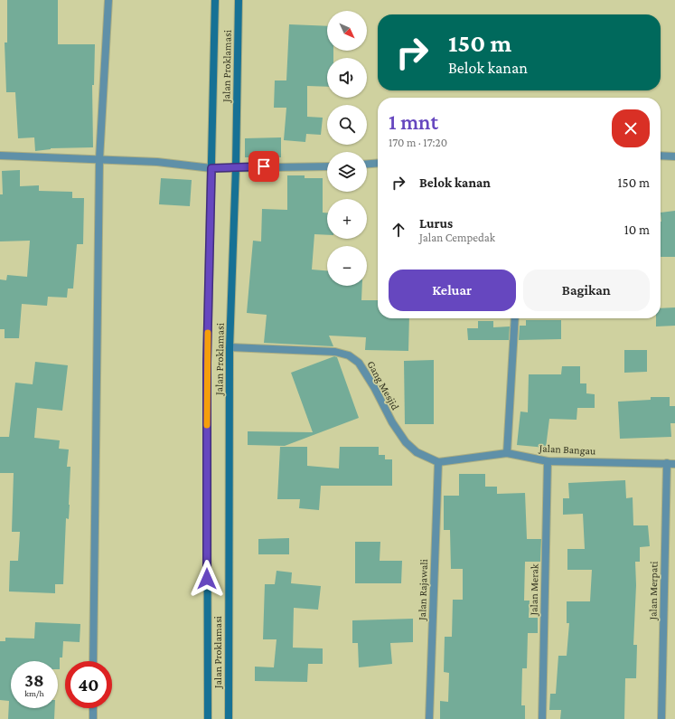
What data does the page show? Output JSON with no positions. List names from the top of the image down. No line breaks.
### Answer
{"streets":{"street":["Jalan Proklamasi","Gang Mesjid","Jalan Bangau","Jalan Rajawali","Jalan Merak","Jalan Merpati"]},"crossings":[["Jalan Proklamasi","Gang Mesjid"],["Gang Mesjid","Jalan Bangau"],["Gang Mesjid","Jalan Rajawali"],["Jalan Bangau","Jalan Rajawali"],["Jalan Bangau","Jalan Merak"],["Jalan Bangau","Jalan Merpati"]],"north":"bottom right","page":{"map_buttons":["+","−"],"turn":["150 m","Belok kanan"],"heading":["1 mnt","170 m · 17:20"],"list":[{"name":"Belok kanan","value":"150 m"},{"name":"Lurus","note":"Jalan Cempedak","value":"10 m"}],"buttons":["Keluar","Bagikan"],"speed":"38 km/h","limit":"40"}}
